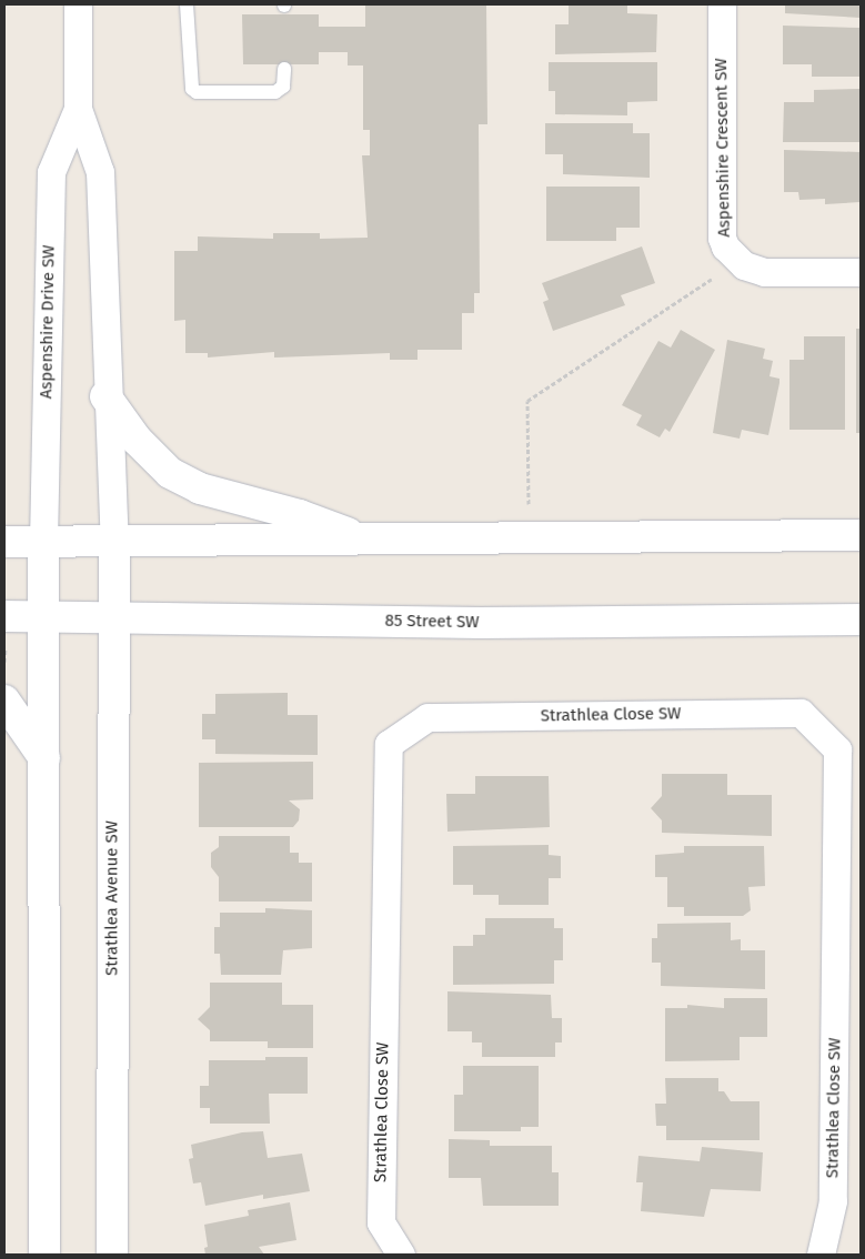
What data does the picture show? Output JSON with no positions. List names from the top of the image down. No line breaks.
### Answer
{"streets":{"main road":["85 Street SW","Strathlea Avenue SW"],"street":["Aspenshire Crescent SW","Aspenshire Drive SW","Strathlea Close SW"]},"crossings":[["Aspenshire Drive SW","Strathlea Avenue SW"],["85 Street SW","Strathlea Avenue SW"]]}
